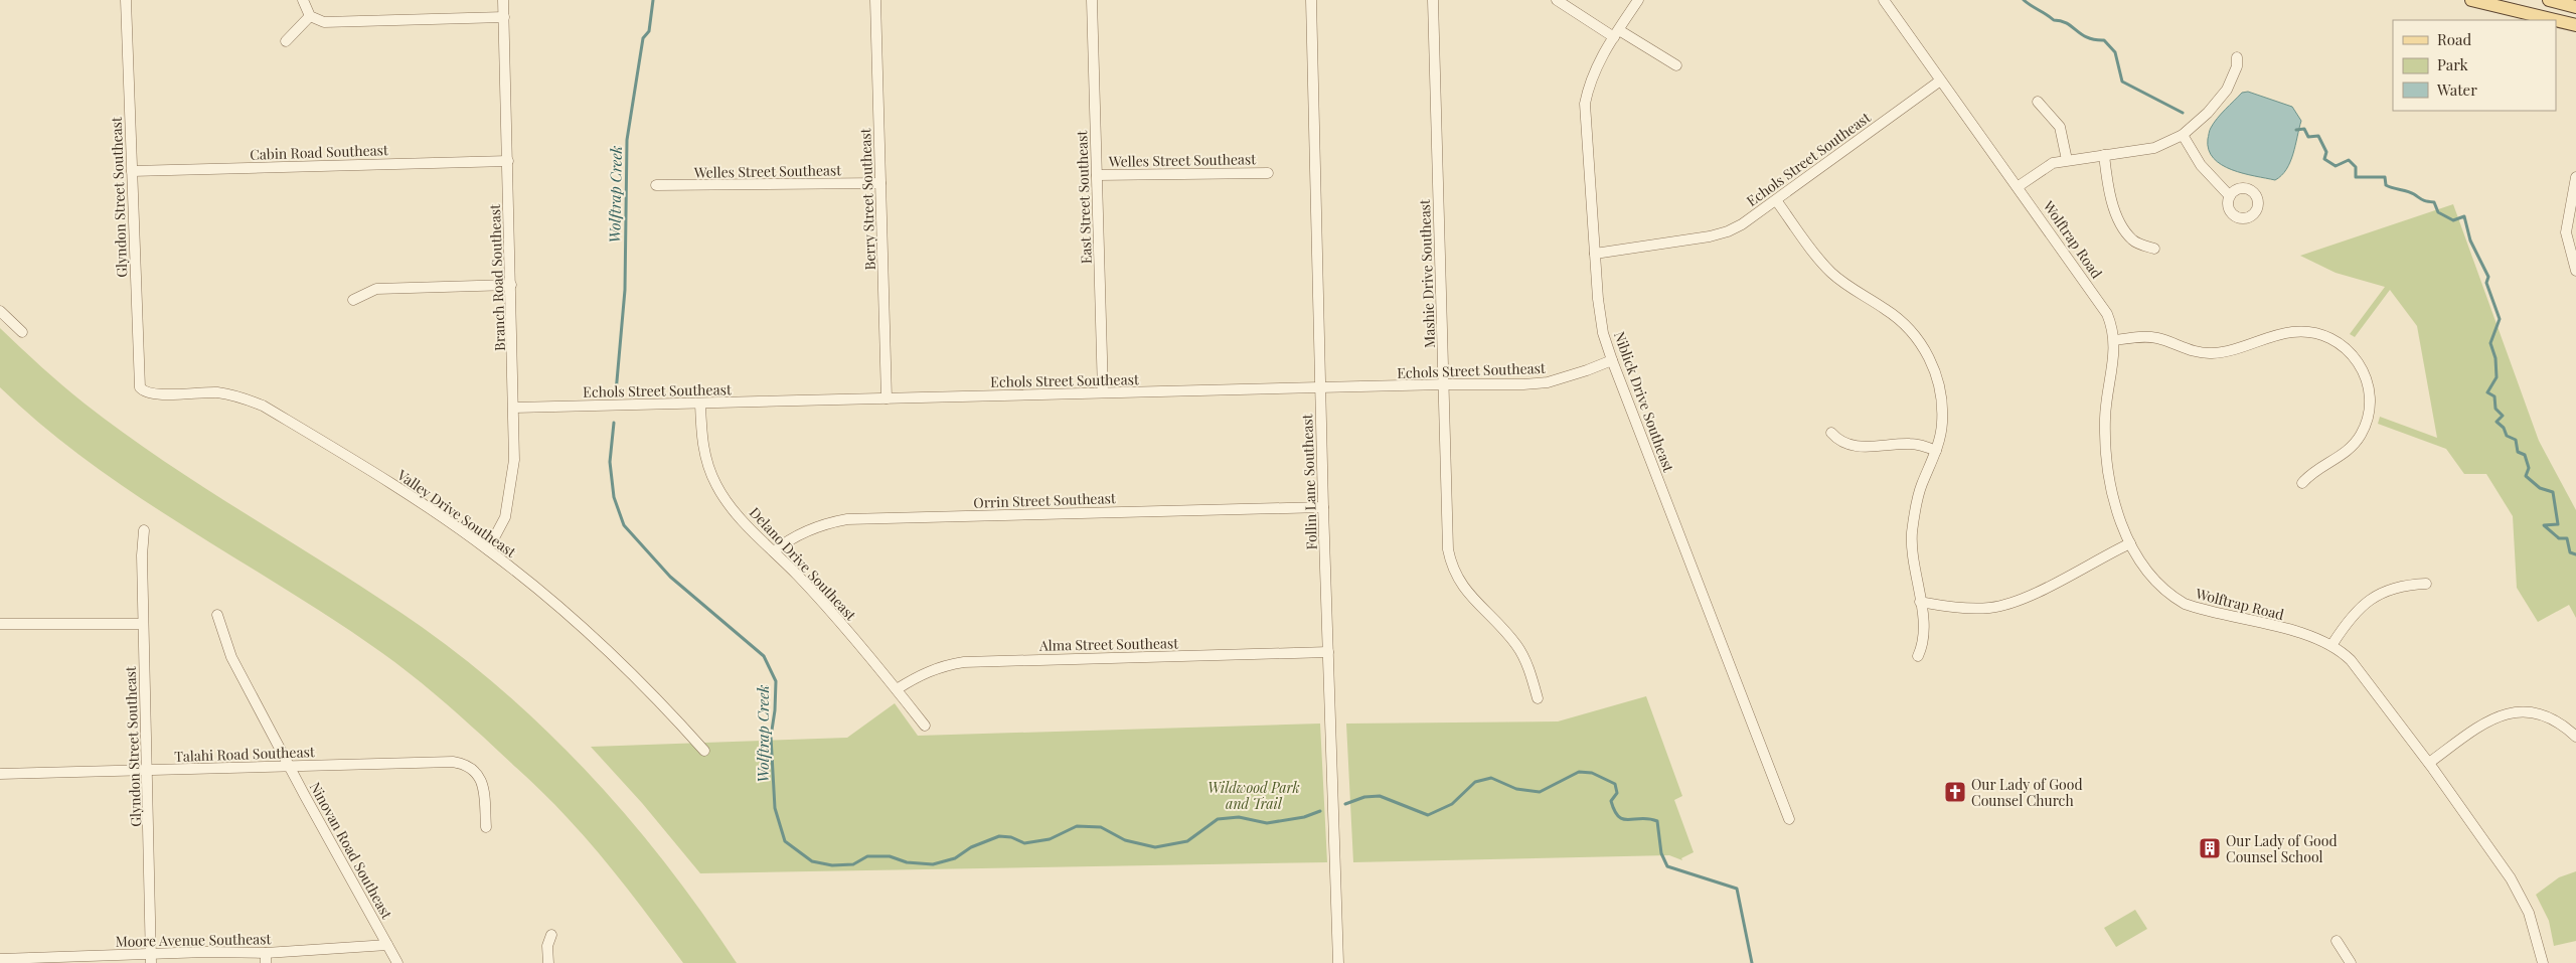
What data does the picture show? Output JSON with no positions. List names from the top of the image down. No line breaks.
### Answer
{"streets":{"street":["Cabin Road Southeast","Echols Street Southeast","Welles Street Southeast","Glyndon Street Southeast","East Street Southeast","Berry Street Southeast","Wolftrap Road","Mashie Drive Southeast","Branch Road Southeast","Niblick Drive Southeast","Follin Lane Southeast","Orrin Street Southeast","Valley Drive Southeast","Delano Drive Southeast","Alma Street Southeast","Talahi Road Southeast","Ninovan Road Southeast","Moore Avenue Southeast"]},"crossings":[["Cabin Road Southeast","Glyndon Street Southeast"],["Cabin Road Southeast","Branch Road Southeast"],["Echols Street Southeast","East Street Southeast"],["Echols Street Southeast","Berry Street Southeast"],["Echols Street Southeast","Wolftrap Road"],["Echols Street Southeast","Mashie Drive Southeast"],["Echols Street Southeast","Branch Road Southeast"],["Echols Street Southeast","Niblick Drive Southeast"],["Echols Street Southeast","Follin Lane Southeast"],["Echols Street Southeast","Delano Drive Southeast"],["Welles Street Southeast","East Street Southeast"],["Welles Street Southeast","Berry Street Southeast"],["Glyndon Street Southeast","Valley Drive Southeast"],["Glyndon Street Southeast","Talahi Road Southeast"],["Glyndon Street Southeast","Moore Avenue Southeast"],["Branch Road Southeast","Valley Drive Southeast"],["Follin Lane Southeast","Orrin Street Southeast"],["Follin Lane Southeast","Alma Street Southeast"],["Orrin Street Southeast","Delano Drive Southeast"],["Delano Drive Southeast","Alma Street Southeast"],["Talahi Road Southeast","Ninovan Road Southeast"],["Ninovan Road Southeast","Moore Avenue Southeast"]],"water":["Wolftrap Creek"],"parks":["Wildwood Park and Trail"],"places":{"church":["Our Lady of Good Counsel Church"],"building":["Our Lady of Good Counsel School"]},"legend":["Road","Park","Water"]}
